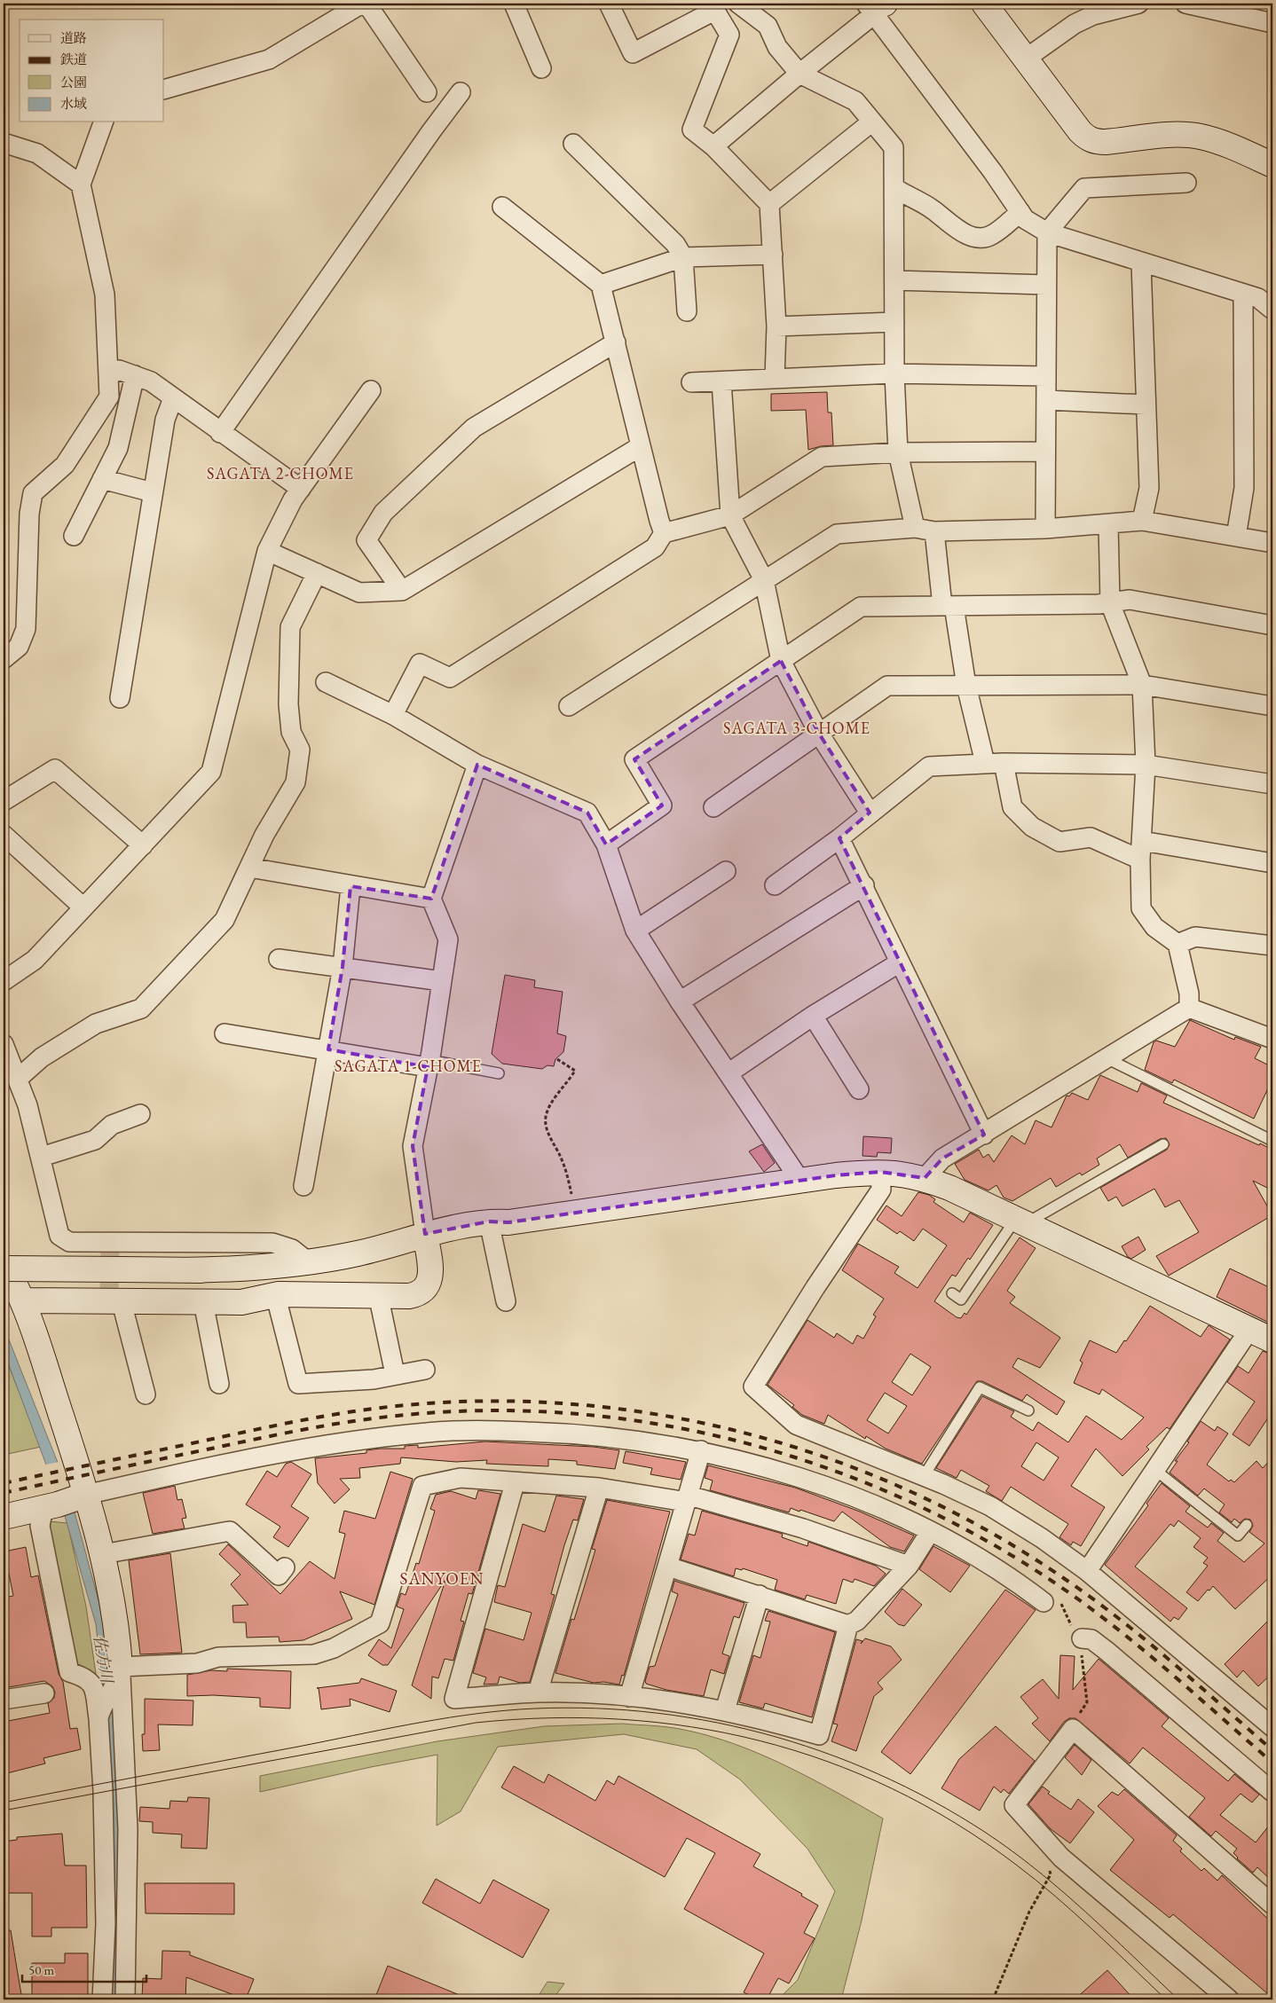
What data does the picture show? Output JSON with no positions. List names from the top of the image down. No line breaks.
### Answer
{"districts":["SAGATA 2-CHOME","SAGATA 3-CHOME","SAGATA 1-CHOME","SANYOEN"],"water":["佐方川"],"legend":["道路","鉄道","公園","水域"],"scale_bar":"50 m"}
